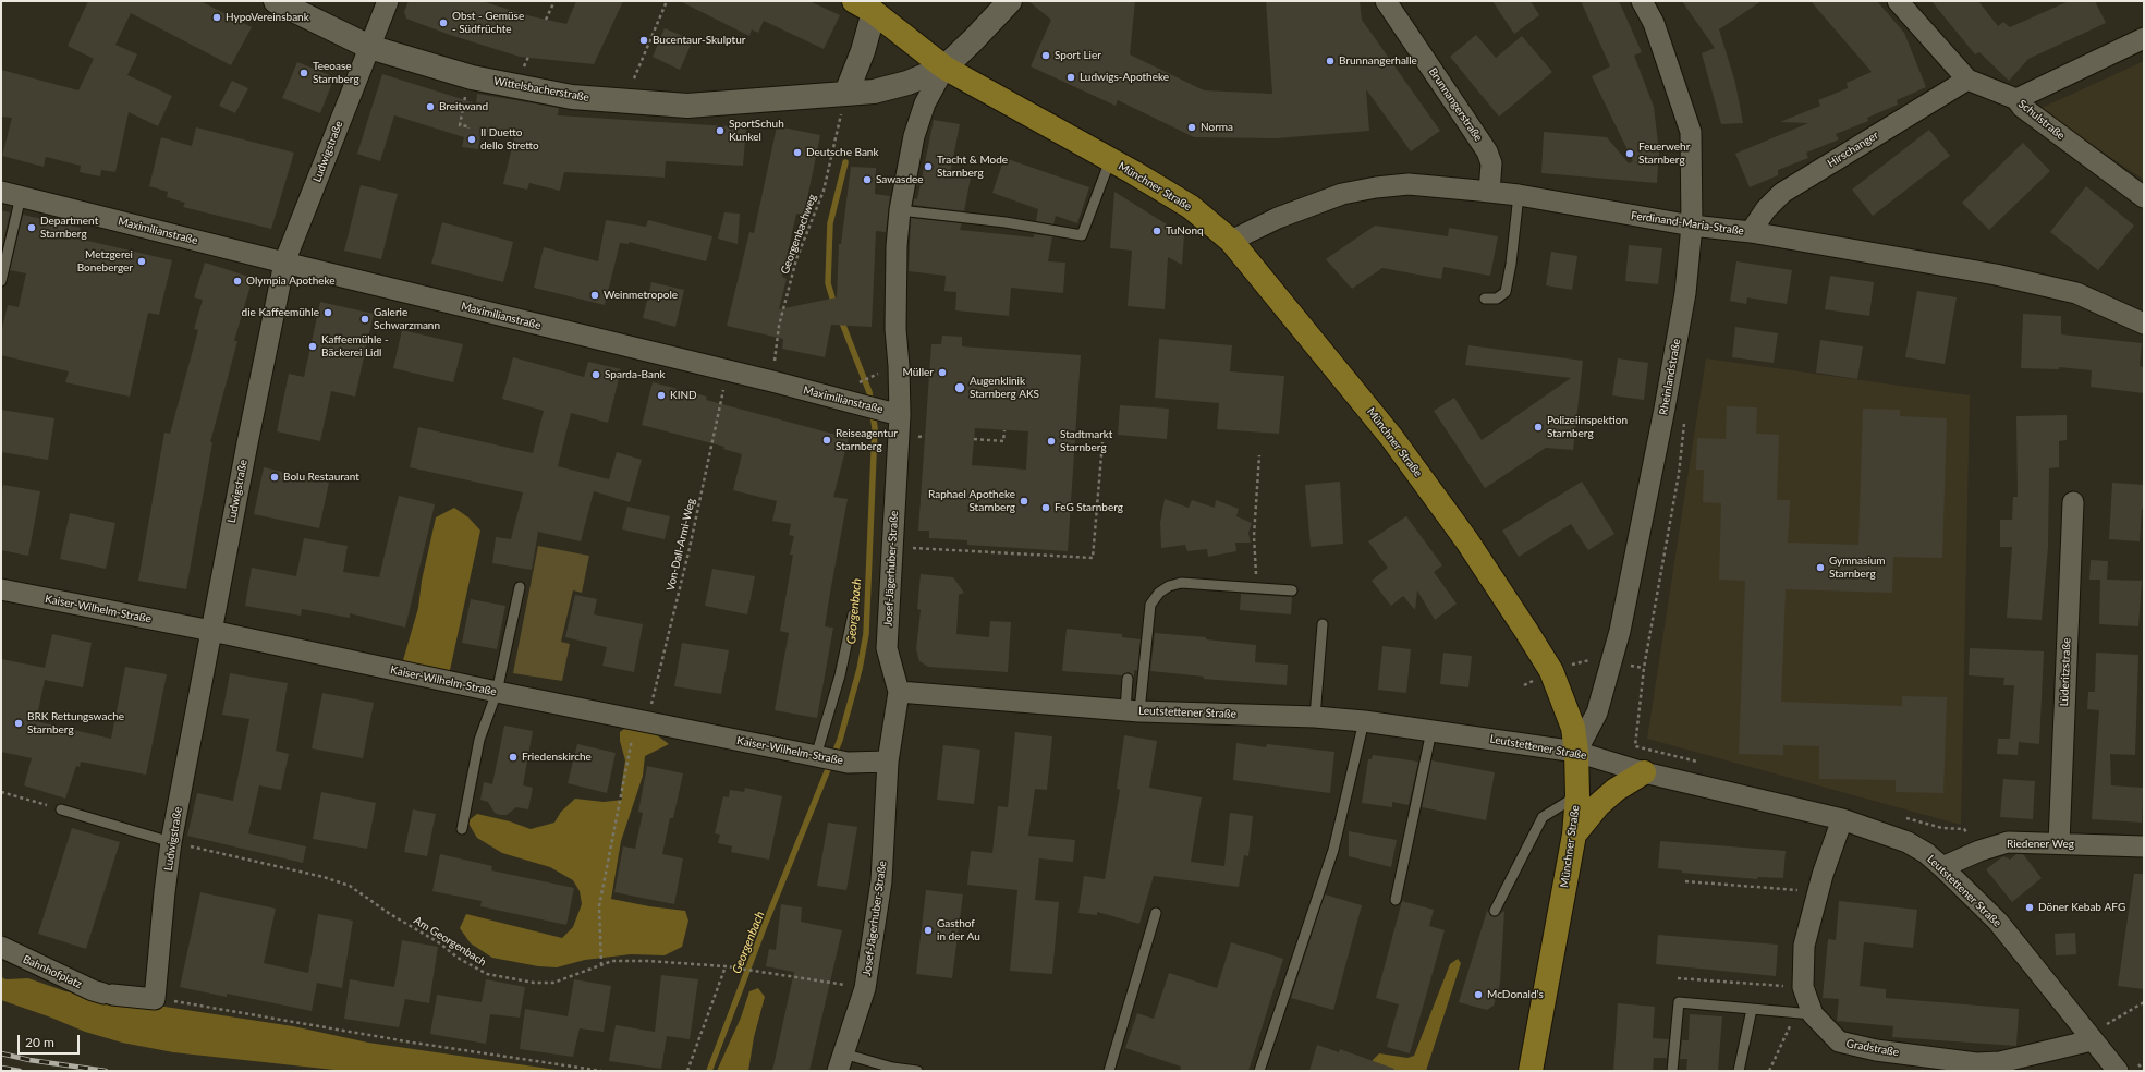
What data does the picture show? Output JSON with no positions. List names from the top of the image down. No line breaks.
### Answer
{"streets":{"main road":["Münchner Straße"],"street":["Wittelsbacherstraße","Brunnangerstraße","Schulstraße","Hirschanger","Ludwigstraße","Ferdinand-Maria-Straße","Maximilianstraße","Rheinlandstraße","Josef-Jägerhuber-Straße","Kaiser-Wilhelm-Straße","Lüderitzstraße","Leutstettener Straße","Riedener Weg","Bahnhofplatz","Gradstraße"],"path":["Georgenbachweg","Von-Dall-Armi-Weg","Am Georgenbach"]},"crossings":[["Wittelsbacherstraße","Ludwigstraße"],["Wittelsbacherstraße","Münchner Straße"],["Wittelsbacherstraße","Georgenbachweg"],["Wittelsbacherstraße","Josef-Jägerhuber-Straße"],["Brunnangerstraße","Ferdinand-Maria-Straße"],["Schulstraße","Hirschanger"],["Hirschanger","Ferdinand-Maria-Straße"],["Ludwigstraße","Maximilianstraße"],["Ludwigstraße","Kaiser-Wilhelm-Straße"],["Ludwigstraße","Am Georgenbach"],["Ludwigstraße","Bahnhofplatz"],["Münchner Straße","Ferdinand-Maria-Straße"],["Münchner Straße","Rheinlandstraße"],["Münchner Straße","Josef-Jägerhuber-Straße"],["Münchner Straße","Leutstettener Straße"],["Ferdinand-Maria-Straße","Rheinlandstraße"],["Maximilianstraße","Georgenbachweg"],["Maximilianstraße","Von-Dall-Armi-Weg"],["Maximilianstraße","Josef-Jägerhuber-Straße"],["Rheinlandstraße","Leutstettener Straße"],["Von-Dall-Armi-Weg","Kaiser-Wilhelm-Straße"],["Von-Dall-Armi-Weg","Am Georgenbach"],["Josef-Jägerhuber-Straße","Kaiser-Wilhelm-Straße"],["Josef-Jägerhuber-Straße","Leutstettener Straße"],["Josef-Jägerhuber-Straße","Am Georgenbach"],["Lüderitzstraße","Riedener Weg"],["Leutstettener Straße","Riedener Weg"],["Leutstettener Straße","Gradstraße"]],"water":["Georgenbach"],"places":["HypoVereinsbank","Obst - Gemüse - Südfrüchte","Bucentaur-Skulptur","Sport Lier","Brunnangerhalle","Teeoase Starnberg","Ludwigs-Apotheke","Breitwand","Norma","SportSchuh Kunkel","Il Duetto dello Stretto","Deutsche Bank","Feuerwehr Starnberg","Tracht & Mode Starnberg","Sawasdee","Department Starnberg","TuNonq","Metzgerei Boneberger","Olympia Apotheke","Weinmetropole","die Kaffeemühle","Galerie Schwarzmann","Kaffeemühle - Bäckerei Lidl","Müller","Sparda-Bank","Augenklinik Starnberg AKS","KIND","Polizeiinspektion Starnberg","Reiseagentur Starnberg","Stadtmarkt Starnberg","Bolu Restaurant","Raphael Apotheke Starnberg","FeG Starnberg","Gymnasium Starnberg","BRK Rettungswache Starnberg","Friedenskirche","Döner Kebab AFG","Gasthof in der Au","McDonald's"],"scale_bar":"20 m"}
